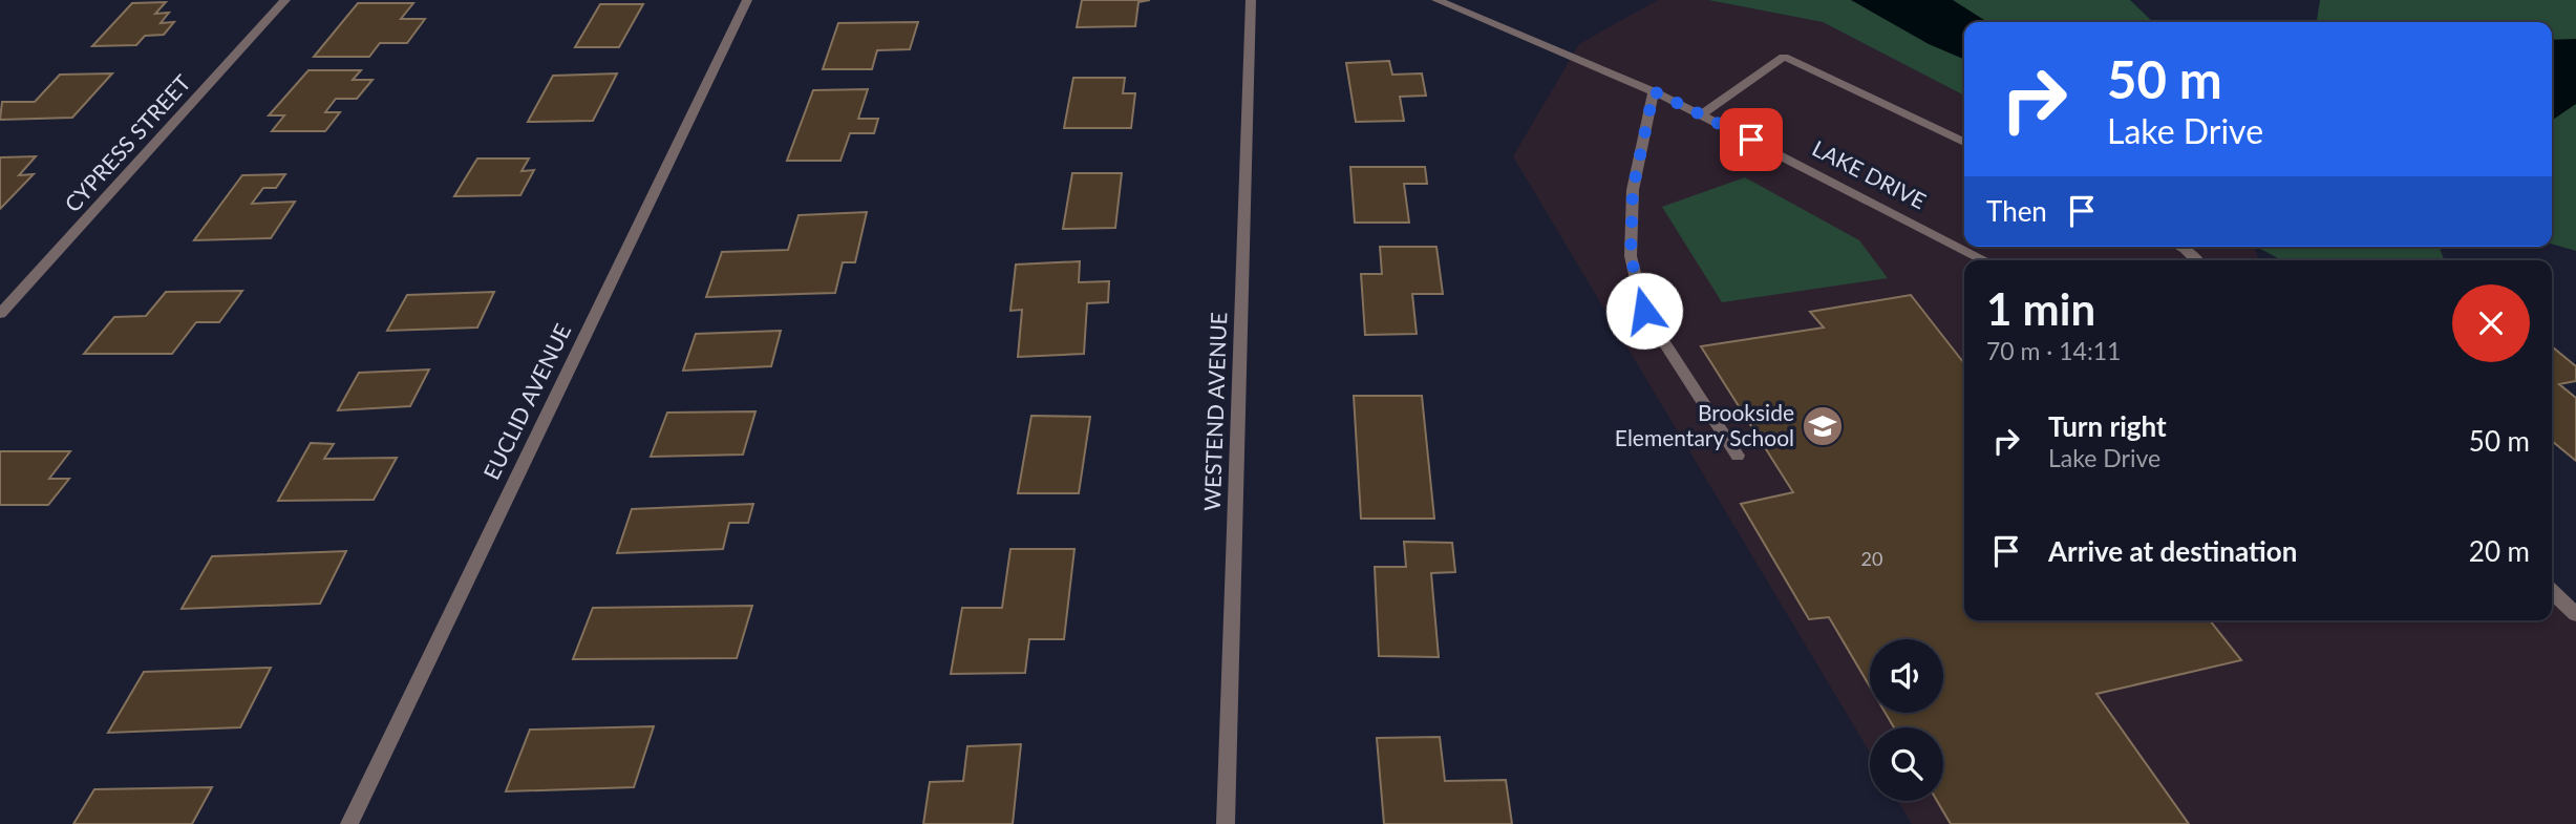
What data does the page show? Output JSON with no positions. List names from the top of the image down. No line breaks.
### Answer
{"streets":{"street":["CYPRESS STREET","LAKE DRIVE","EUCLID AVENUE","WESTEND AVENUE"]},"places":{"school or university":["Brookside Elementary School"]},"house_numbers":["20"],"page":{"turn":["50 m","Lake Drive"],"then":"Then","heading":["1 min","70 m · 14:11"],"list":[{"name":"Turn right","note":"Lake Drive","value":"50 m"},{"name":"Arrive at destination","value":"20 m"}]}}
